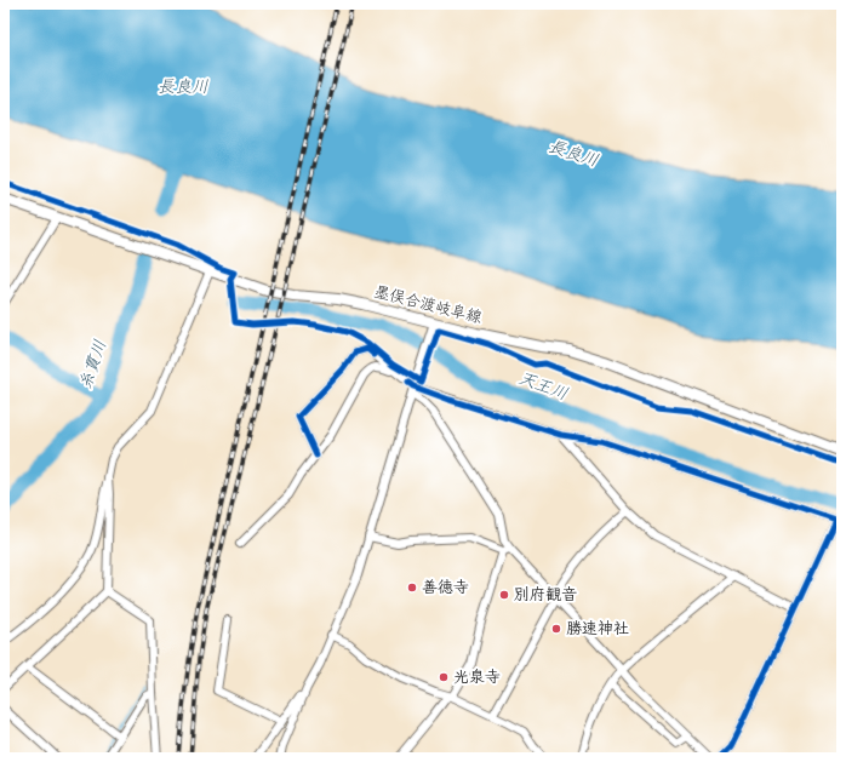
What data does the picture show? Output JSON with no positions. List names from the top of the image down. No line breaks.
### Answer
{"streets":{"main road":["墨俣合渡岐阜線"]},"water":["長良川","糸貫川","天王川"],"places":["善徳寺","別府観音","勝速神社","光泉寺"]}
